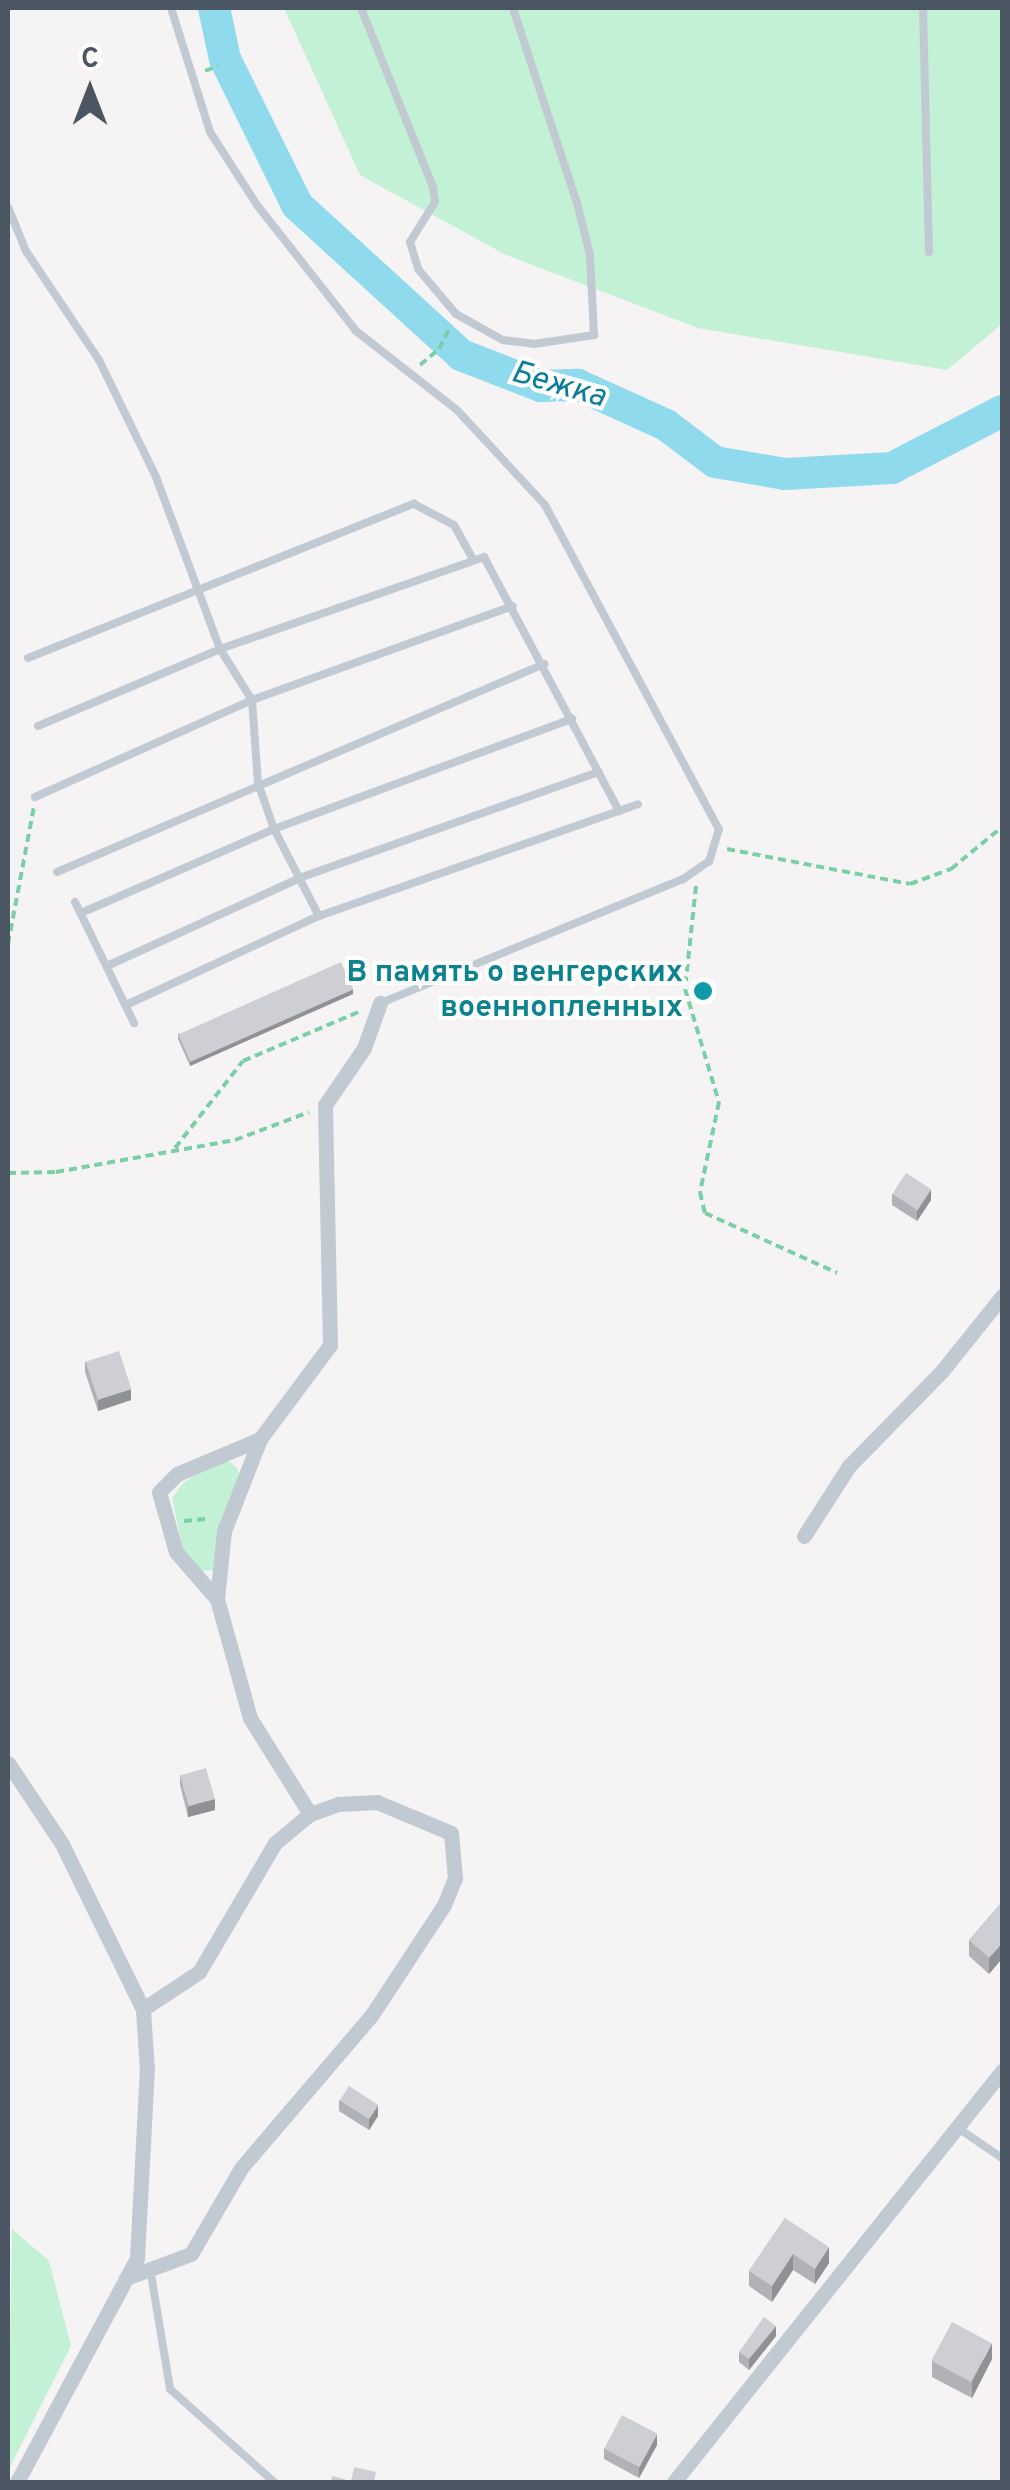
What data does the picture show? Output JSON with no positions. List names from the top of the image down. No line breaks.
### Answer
{"water":["Бежка"],"places":["В память о венгерских военнопленных"],"north":"top"}
